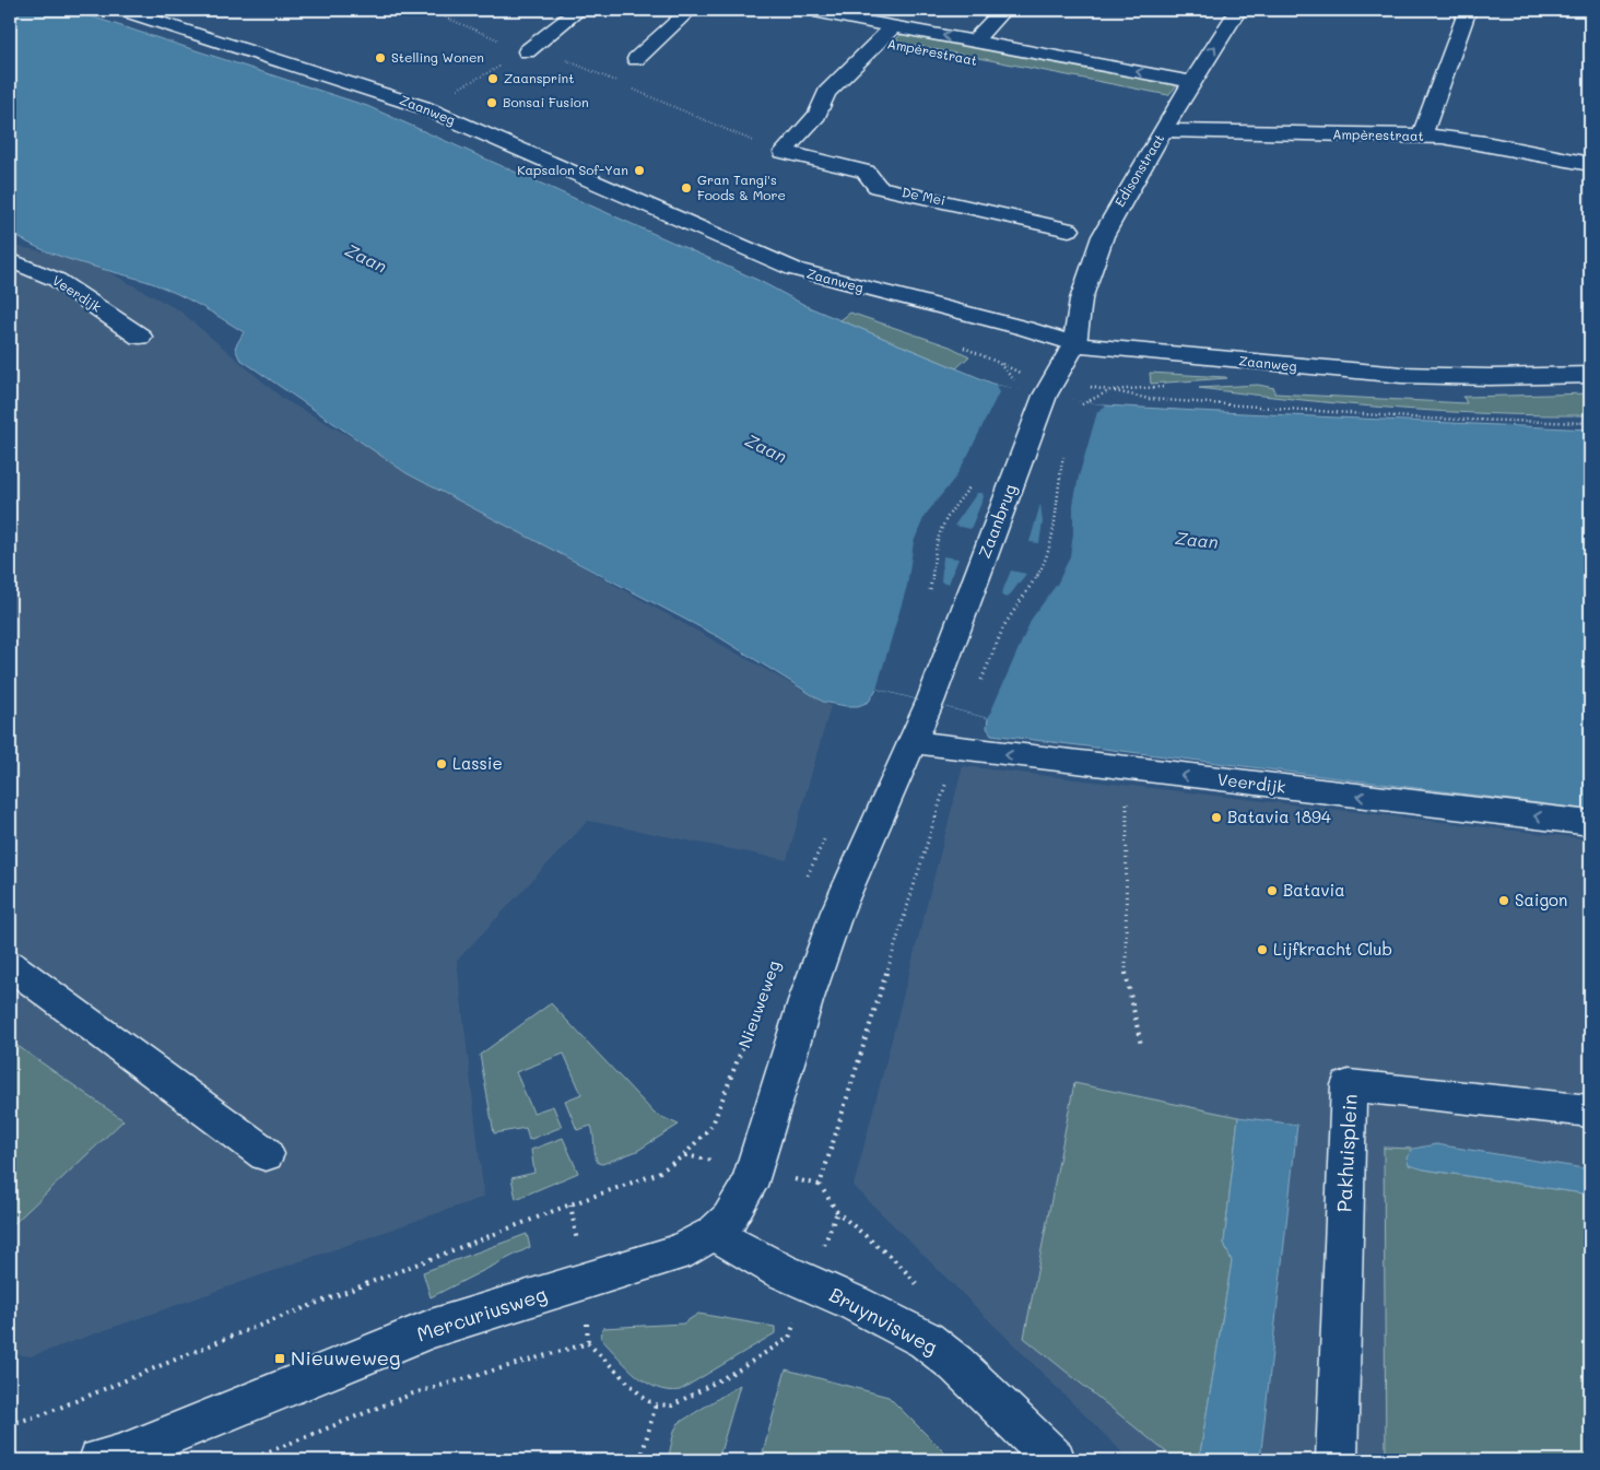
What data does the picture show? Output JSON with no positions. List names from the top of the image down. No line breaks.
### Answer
{"streets":{"street":["Ampèrestraat","Zaanweg","Edisonstraat","De Mei","Veerdijk","Zaanbrug","Pakhuisplein","Mercuriusweg","Bruynvisweg"],"path":["Nieuweweg"]},"crossings":[["Ampèrestraat","Edisonstraat"],["Zaanweg","Edisonstraat"],["Zaanweg","Zaanbrug"],["Edisonstraat","Zaanbrug"],["Veerdijk","Zaanbrug"],["Mercuriusweg","Bruynvisweg"]],"one_way":["Ampèrestraat","Veerdijk"],"water":["Zaan"],"places":{"other":["Stelling Wonen","Zaansprint","Bonsai Fusion","Kapsalon Sof-Yan","Gran Tangi's Foods & More","Lassie","Batavia 1894","Batavia","Saigon","Lijfkracht Club"],"transit":["Nieuweweg"]}}
